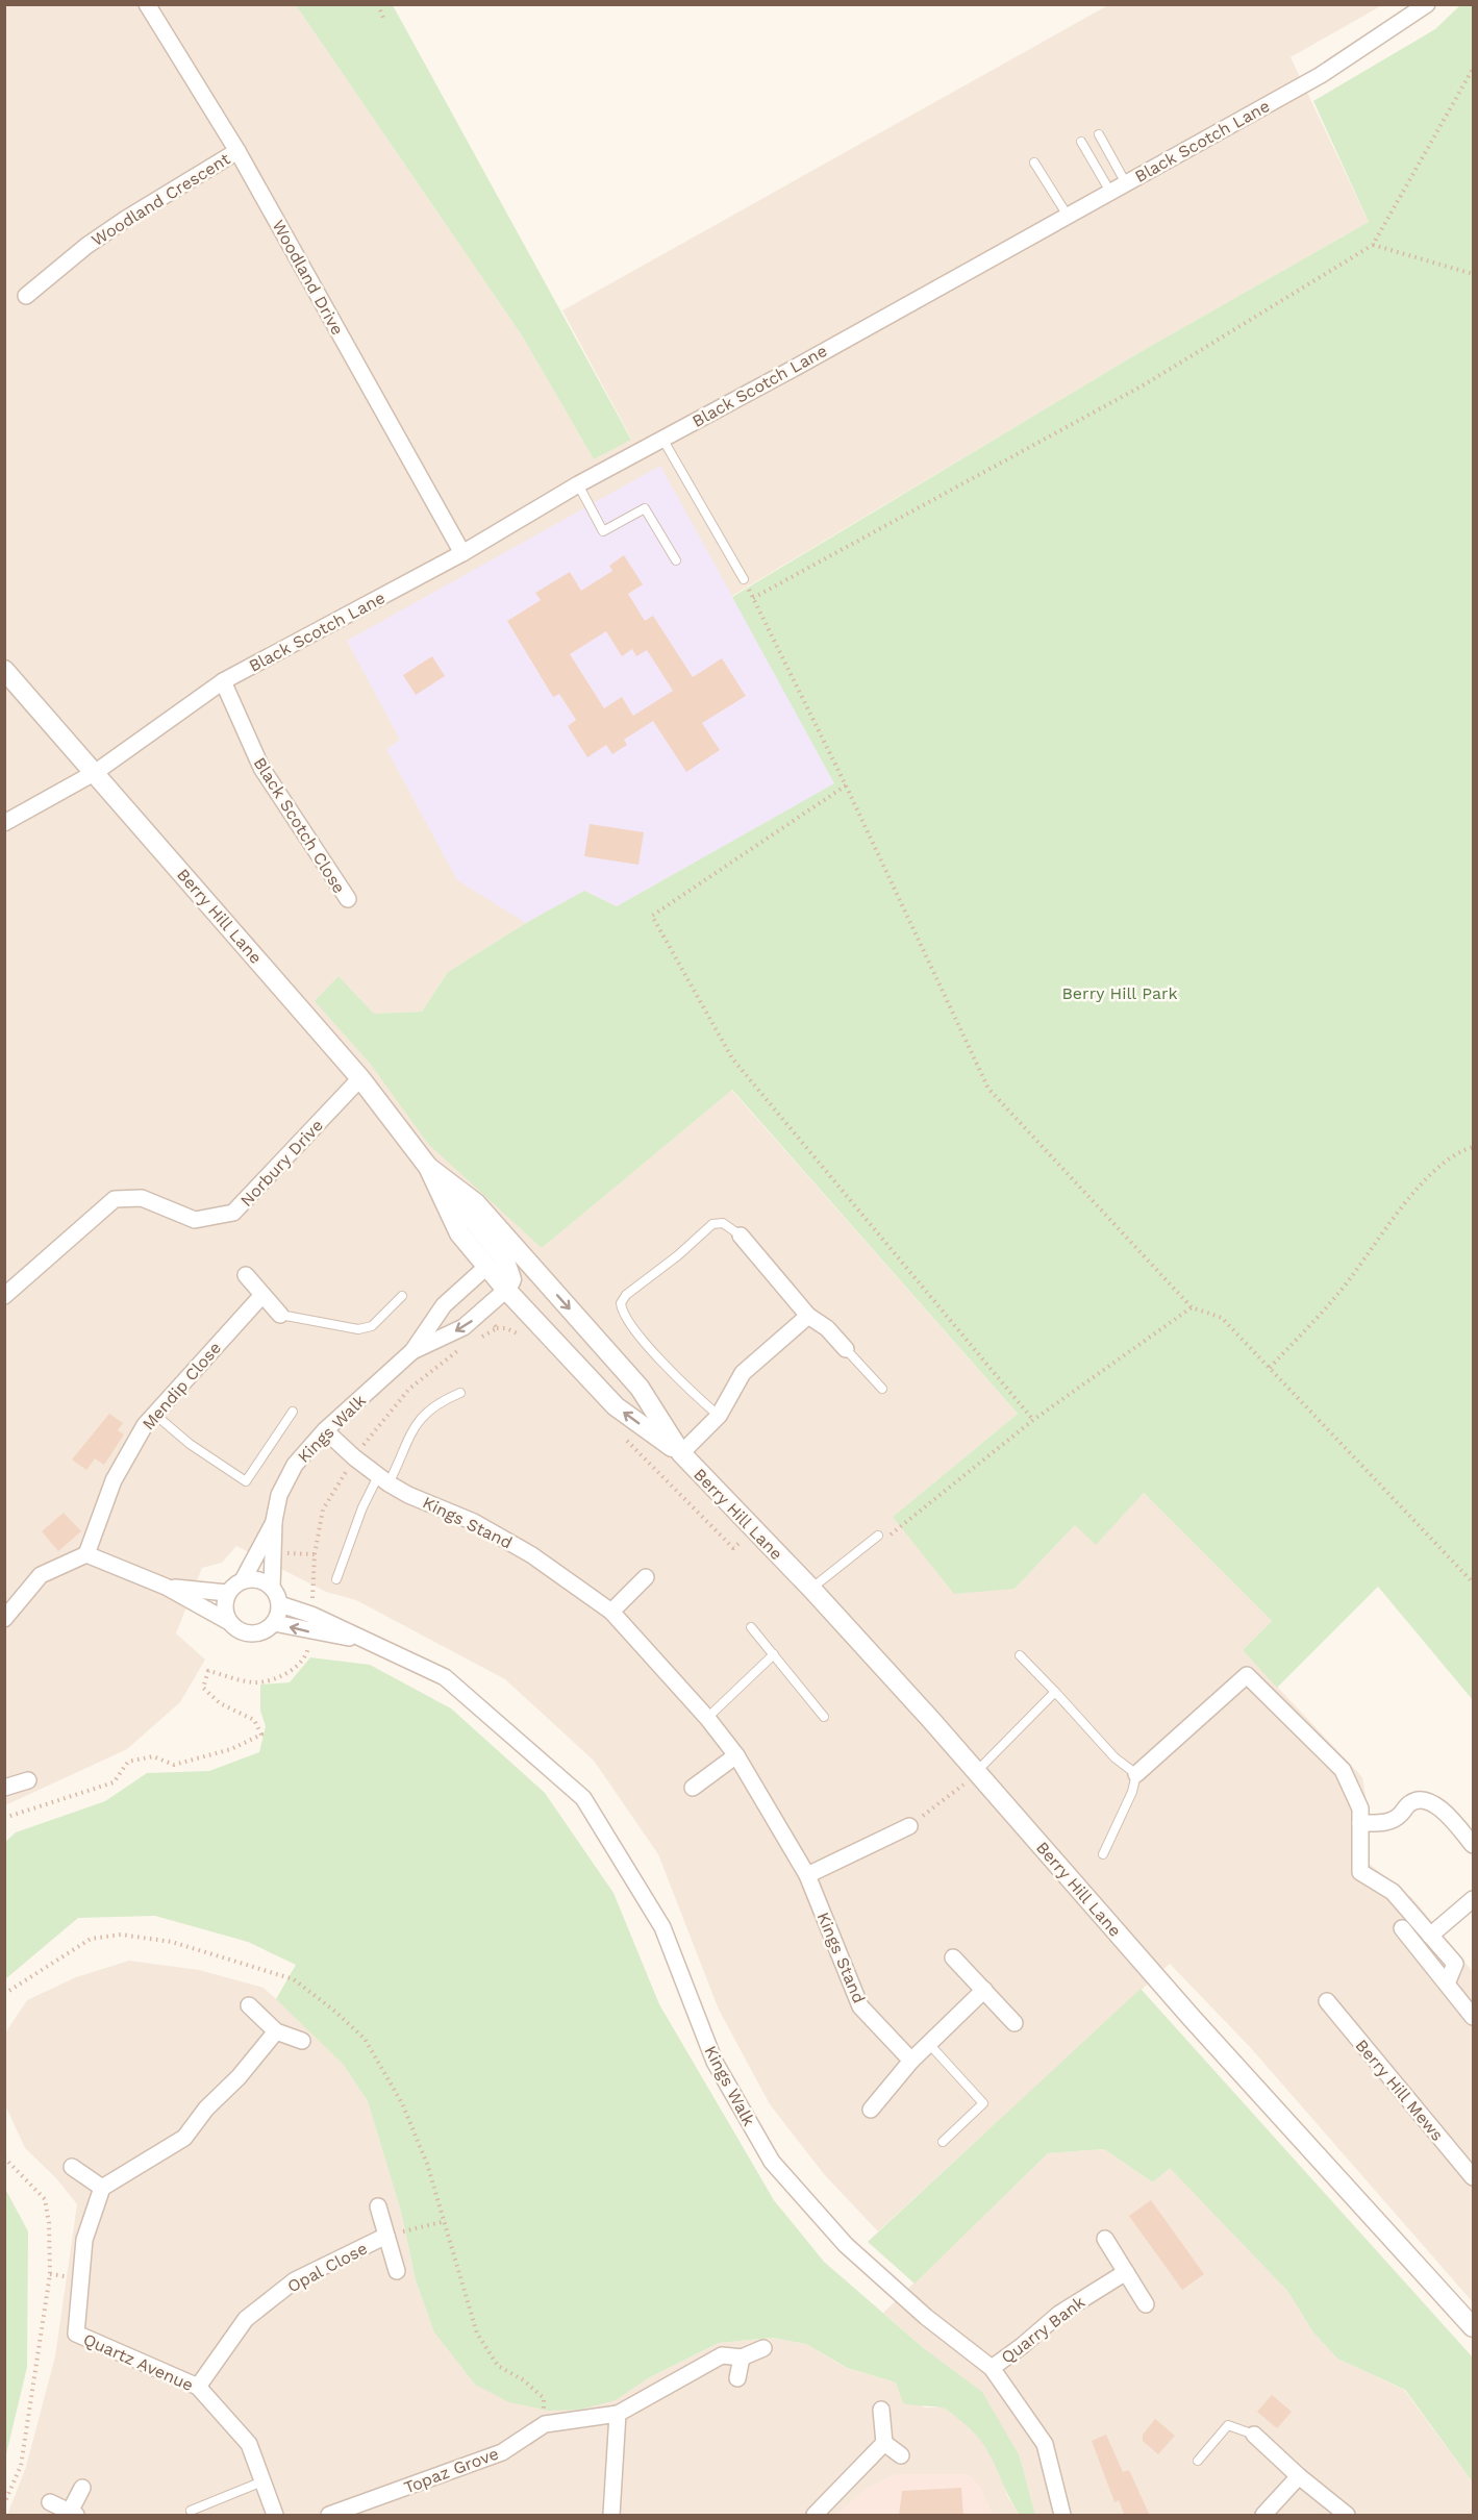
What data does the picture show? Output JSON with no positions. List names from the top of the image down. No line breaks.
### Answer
{"streets":{"street":["Black Scotch Lane","Woodland Crescent","Woodland Drive","Black Scotch Close","Berry Hill Lane","Norbury Drive","Mendip Close","Kings Walk","Kings Stand","Berry Hill Mews","Opal Close","Quarry Bank","Quartz Avenue","Topaz Grove"]},"crossings":[["Black Scotch Lane","Woodland Drive"],["Black Scotch Lane","Black Scotch Close"],["Black Scotch Lane","Berry Hill Lane"],["Woodland Crescent","Woodland Drive"],["Berry Hill Lane","Norbury Drive"],["Berry Hill Lane","Kings Walk"],["Kings Walk","Kings Stand"],["Kings Walk","Quarry Bank"],["Opal Close","Quartz Avenue"]],"parks":["Berry Hill Park"]}
